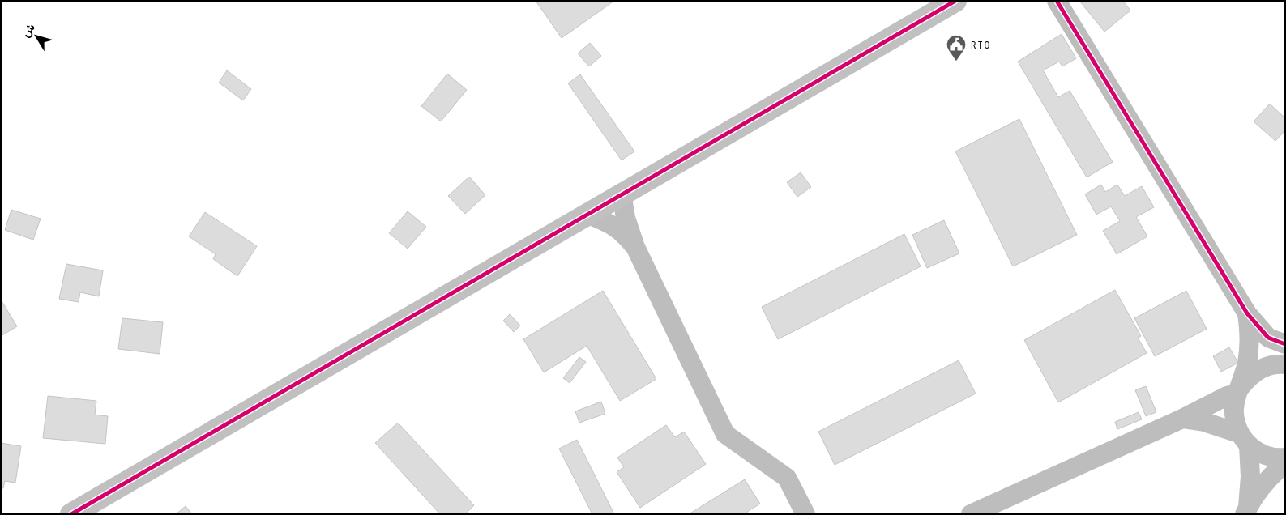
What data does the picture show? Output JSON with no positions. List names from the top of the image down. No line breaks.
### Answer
{"places":{"public building":["R T O"]},"north":"top left"}
